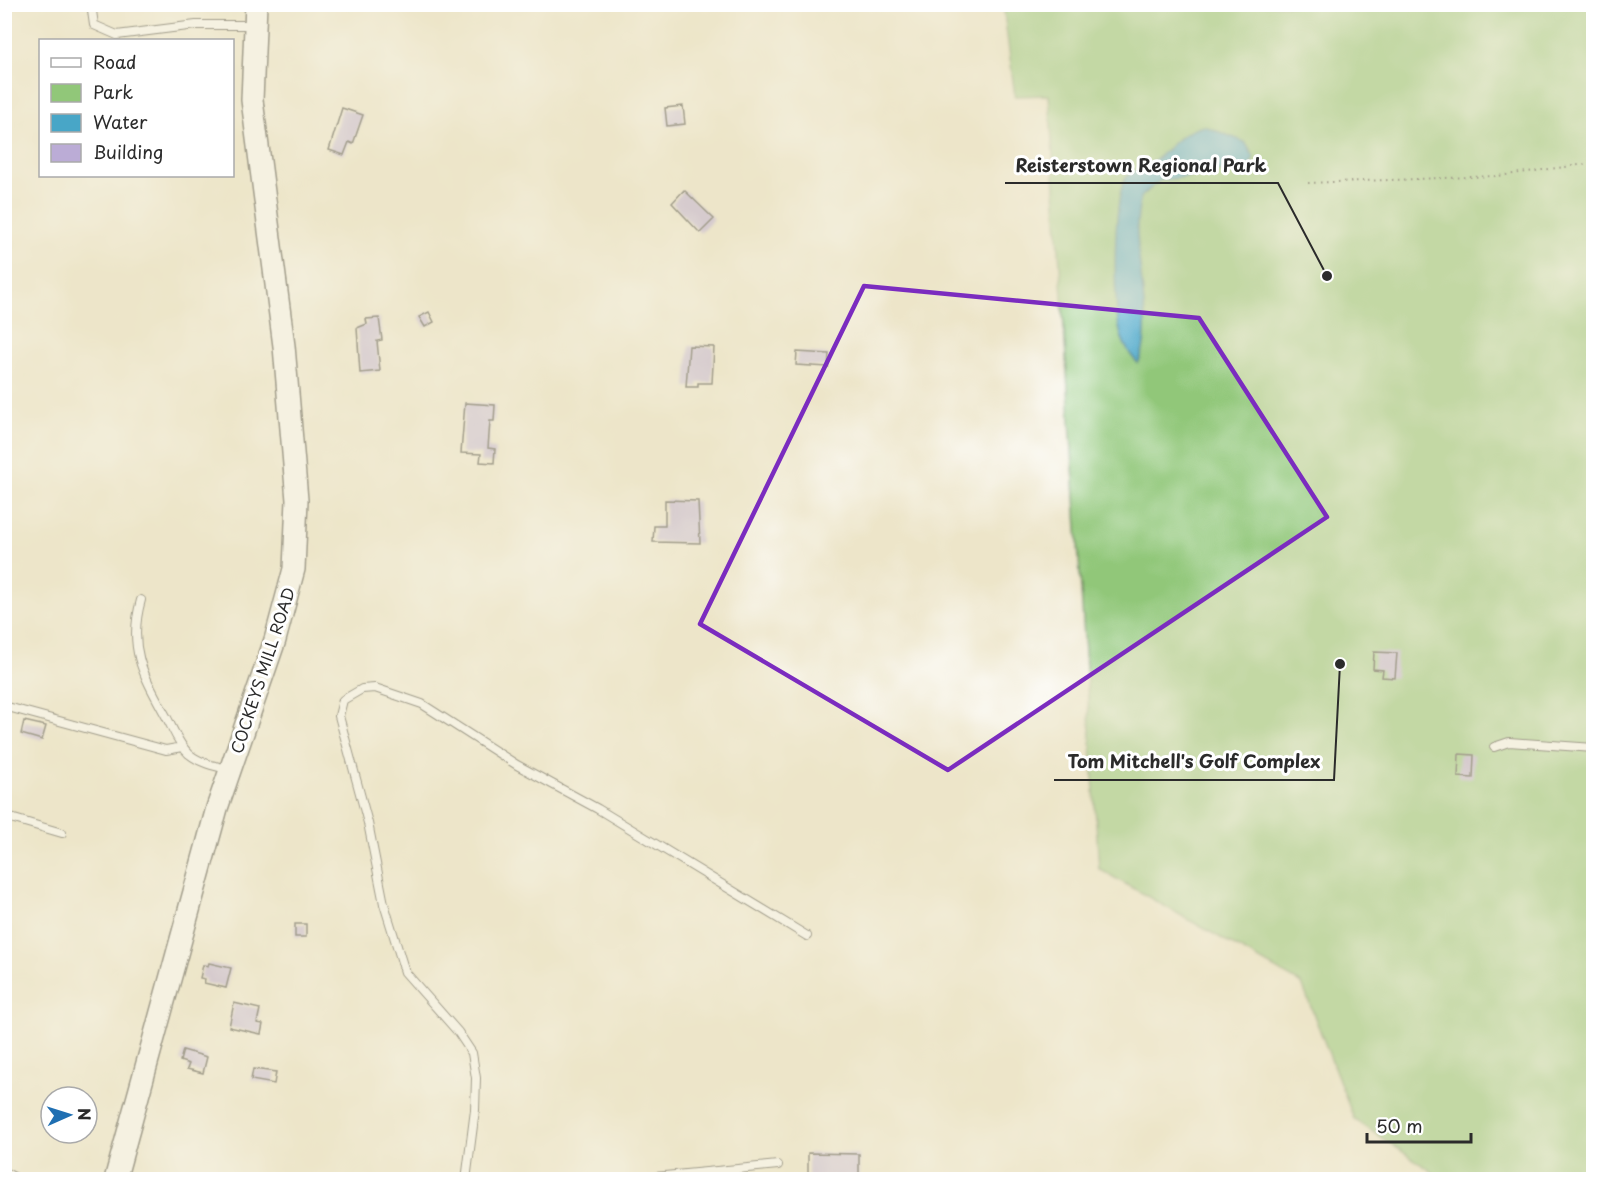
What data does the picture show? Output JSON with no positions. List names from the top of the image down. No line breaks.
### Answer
{"streets":{"street":["COCKEYS MILL ROAD"]},"places":["Reisterstown Regional Park","Tom Mitchell's Golf Complex"],"legend":["Road","Park","Water","Building"],"scale_bar":"50 m","north":"right"}
